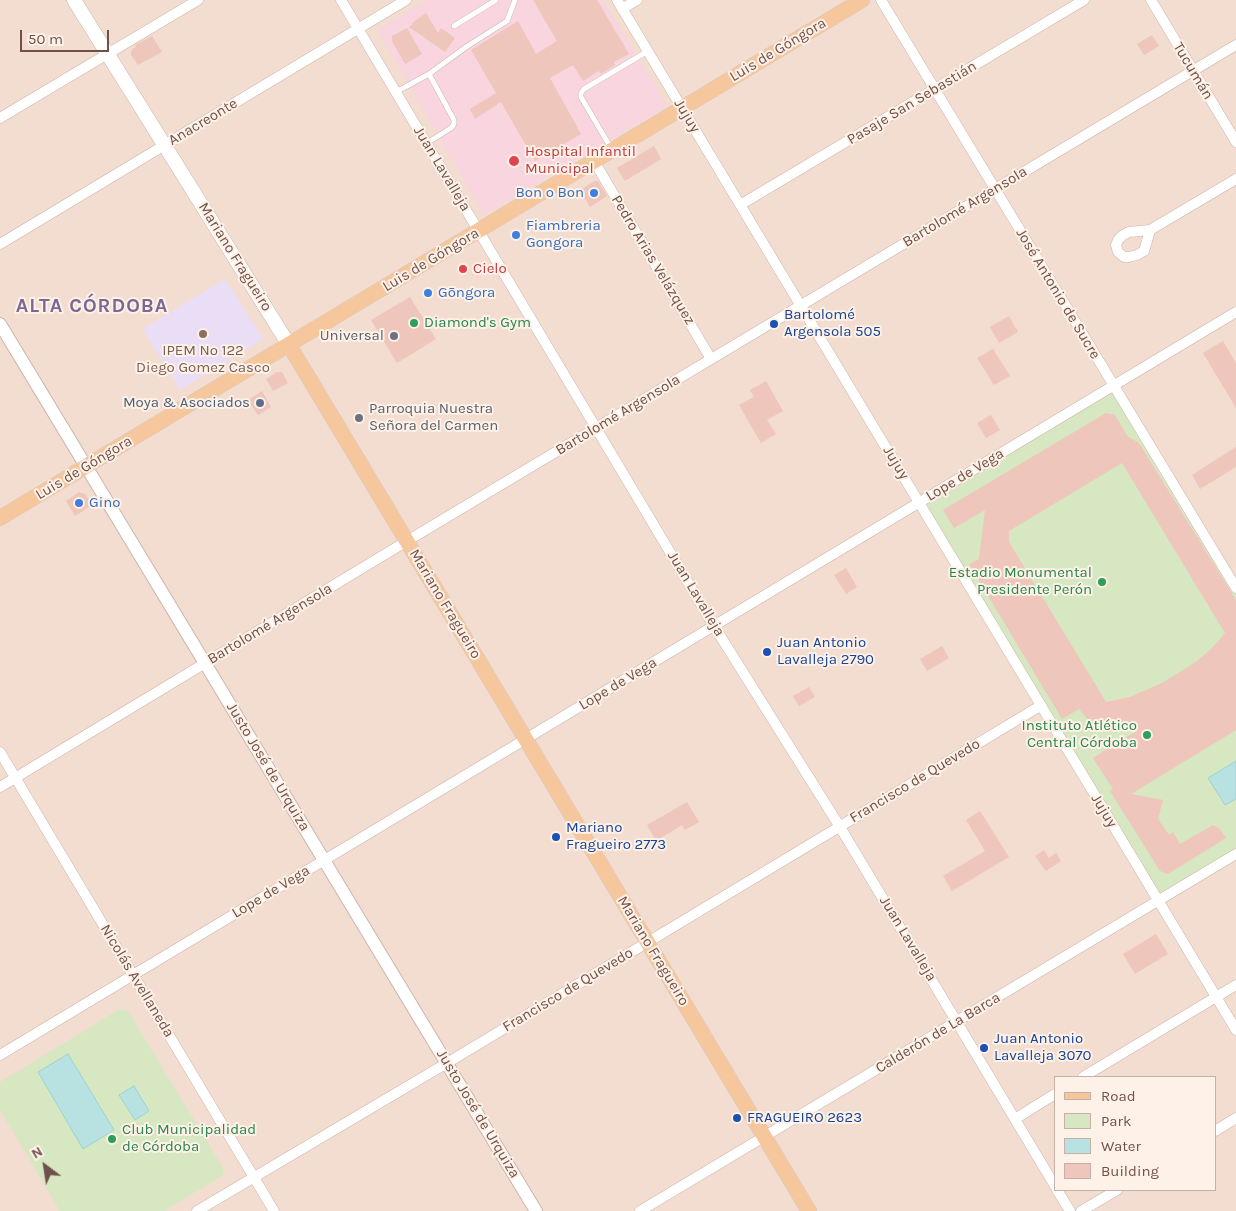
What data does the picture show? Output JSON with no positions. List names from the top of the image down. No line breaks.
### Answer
{"streets":{"main road":["Luis de Góngora","Mariano Fragueiro"],"street":["Tucumán","Pasaje San Sebastián","Jujuy","Anacreonte","Juan Lavalleja","Bartolomé Argensola","Pedro Arias Velázquez","José Antonio de Sucre","Lope de Vega","Justo José de Urquiza","Francisco de Quevedo","Nicolás Avellaneda","Calderón de La Barca"]},"crossings":[["Luis de Góngora","Jujuy"],["Luis de Góngora","Juan Lavalleja"],["Luis de Góngora","Mariano Fragueiro"],["Luis de Góngora","Pedro Arias Velázquez"],["Luis de Góngora","Justo José de Urquiza"],["Tucumán","Bartolomé Argensola"],["Pasaje San Sebastián","Jujuy"],["Pasaje San Sebastián","José Antonio de Sucre"],["Jujuy","Bartolomé Argensola"],["Jujuy","Lope de Vega"],["Jujuy","Francisco de Quevedo"],["Jujuy","Calderón de La Barca"],["Anacreonte","Juan Lavalleja"],["Anacreonte","Mariano Fragueiro"],["Juan Lavalleja","Bartolomé Argensola"],["Juan Lavalleja","Lope de Vega"],["Juan Lavalleja","Francisco de Quevedo"],["Juan Lavalleja","Calderón de La Barca"],["Bartolomé Argensola","Mariano Fragueiro"],["Bartolomé Argensola","Pedro Arias Velázquez"],["Bartolomé Argensola","José Antonio de Sucre"],["Bartolomé Argensola","Justo José de Urquiza"],["Bartolomé Argensola","Nicolás Avellaneda"],["Mariano Fragueiro","Lope de Vega"],["Mariano Fragueiro","Francisco de Quevedo"],["Mariano Fragueiro","Calderón de La Barca"],["José Antonio de Sucre","Lope de Vega"],["Lope de Vega","Justo José de Urquiza"],["Lope de Vega","Nicolás Avellaneda"],["Justo José de Urquiza","Francisco de Quevedo"],["Francisco de Quevedo","Nicolás Avellaneda"]],"districts":["ALTA CÓRDOBA"],"places":["Hospital Infantil Municipal","Bon o Bon","Fiambreria Gongora","Cielo","Gōngora","Diamond's Gym","Bartolomé Argensola 505","IPEM Nº 122 Diego Gomez Casco","Universal","Moya & Asociados","Parroquia Nuestra Señora del Carmen","Gino","Estadio Monumental Presidente Perón","Juan Antonio Lavalleja 2790","Instituto Atlético Central Córdoba","Mariano Fragueiro 2773","Juan Antonio Lavalleja 3070","FRAGUEIRO 2623","Club Municipalidad de Córdoba"],"legend":["Road","Park","Water","Building"],"scale_bar":"50 m","north":"top left"}
